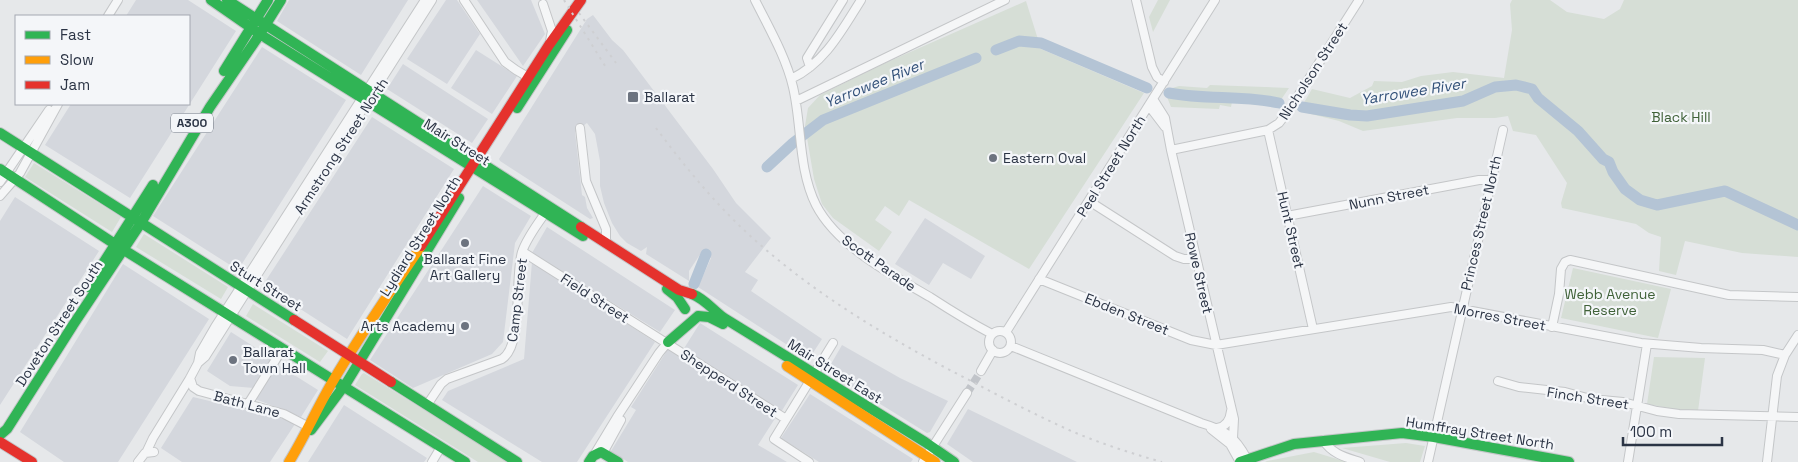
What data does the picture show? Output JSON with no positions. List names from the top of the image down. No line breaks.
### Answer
{"streets":{"main road":["A300","Mair Street","Lydiard Street North","Sturt Street","Doveton Street South","Mair Street East","Humffray Street North"],"street":["Nicholson Street","Armstrong Street North","Peel Street North","Nunn Street","Princes Street North","Hunt Street","Scott Parade","Rowe Street","Field Street","Camp Street","Ebden Street","Morres Street","Shepperd Street","Finch Street","Bath Lane"]},"crossings":[["Nicholson Street","Hunt Street"],["Nicholson Street","Rowe Street"],["A300","Mair Street"],["A300","Sturt Street"],["A300","Doveton Street South"],["Mair Street","Armstrong Street North"],["Mair Street","Lydiard Street North"],["Mair Street","Camp Street"],["Mair Street","Mair Street East"],["Armstrong Street North","Sturt Street"],["Armstrong Street North","Bath Lane"],["Peel Street North","Scott Parade"],["Peel Street North","Rowe Street"],["Peel Street North","Ebden Street"],["Nunn Street","Princes Street North"],["Nunn Street","Hunt Street"],["Princes Street North","Morres Street"],["Princes Street North","Humffray Street North"],["Hunt Street","Morres Street"],["Lydiard Street North","Sturt Street"],["Lydiard Street North","Bath Lane"],["Rowe Street","Ebden Street"],["Rowe Street","Morres Street"],["Sturt Street","Camp Street"],["Field Street","Camp Street"],["Field Street","Shepperd Street"],["Ebden Street","Morres Street"]],"water":["Yarrowee River"],"parks":["Black Hill","Webb Avenue Reserve"],"places":{"transit":["Ballarat"],"other":["Eastern Oval","Ballarat Fine Art Gallery","Arts Academy","Ballarat Town Hall"]},"legend":["Fast","Slow","Jam"],"scale_bar":"100 m"}
